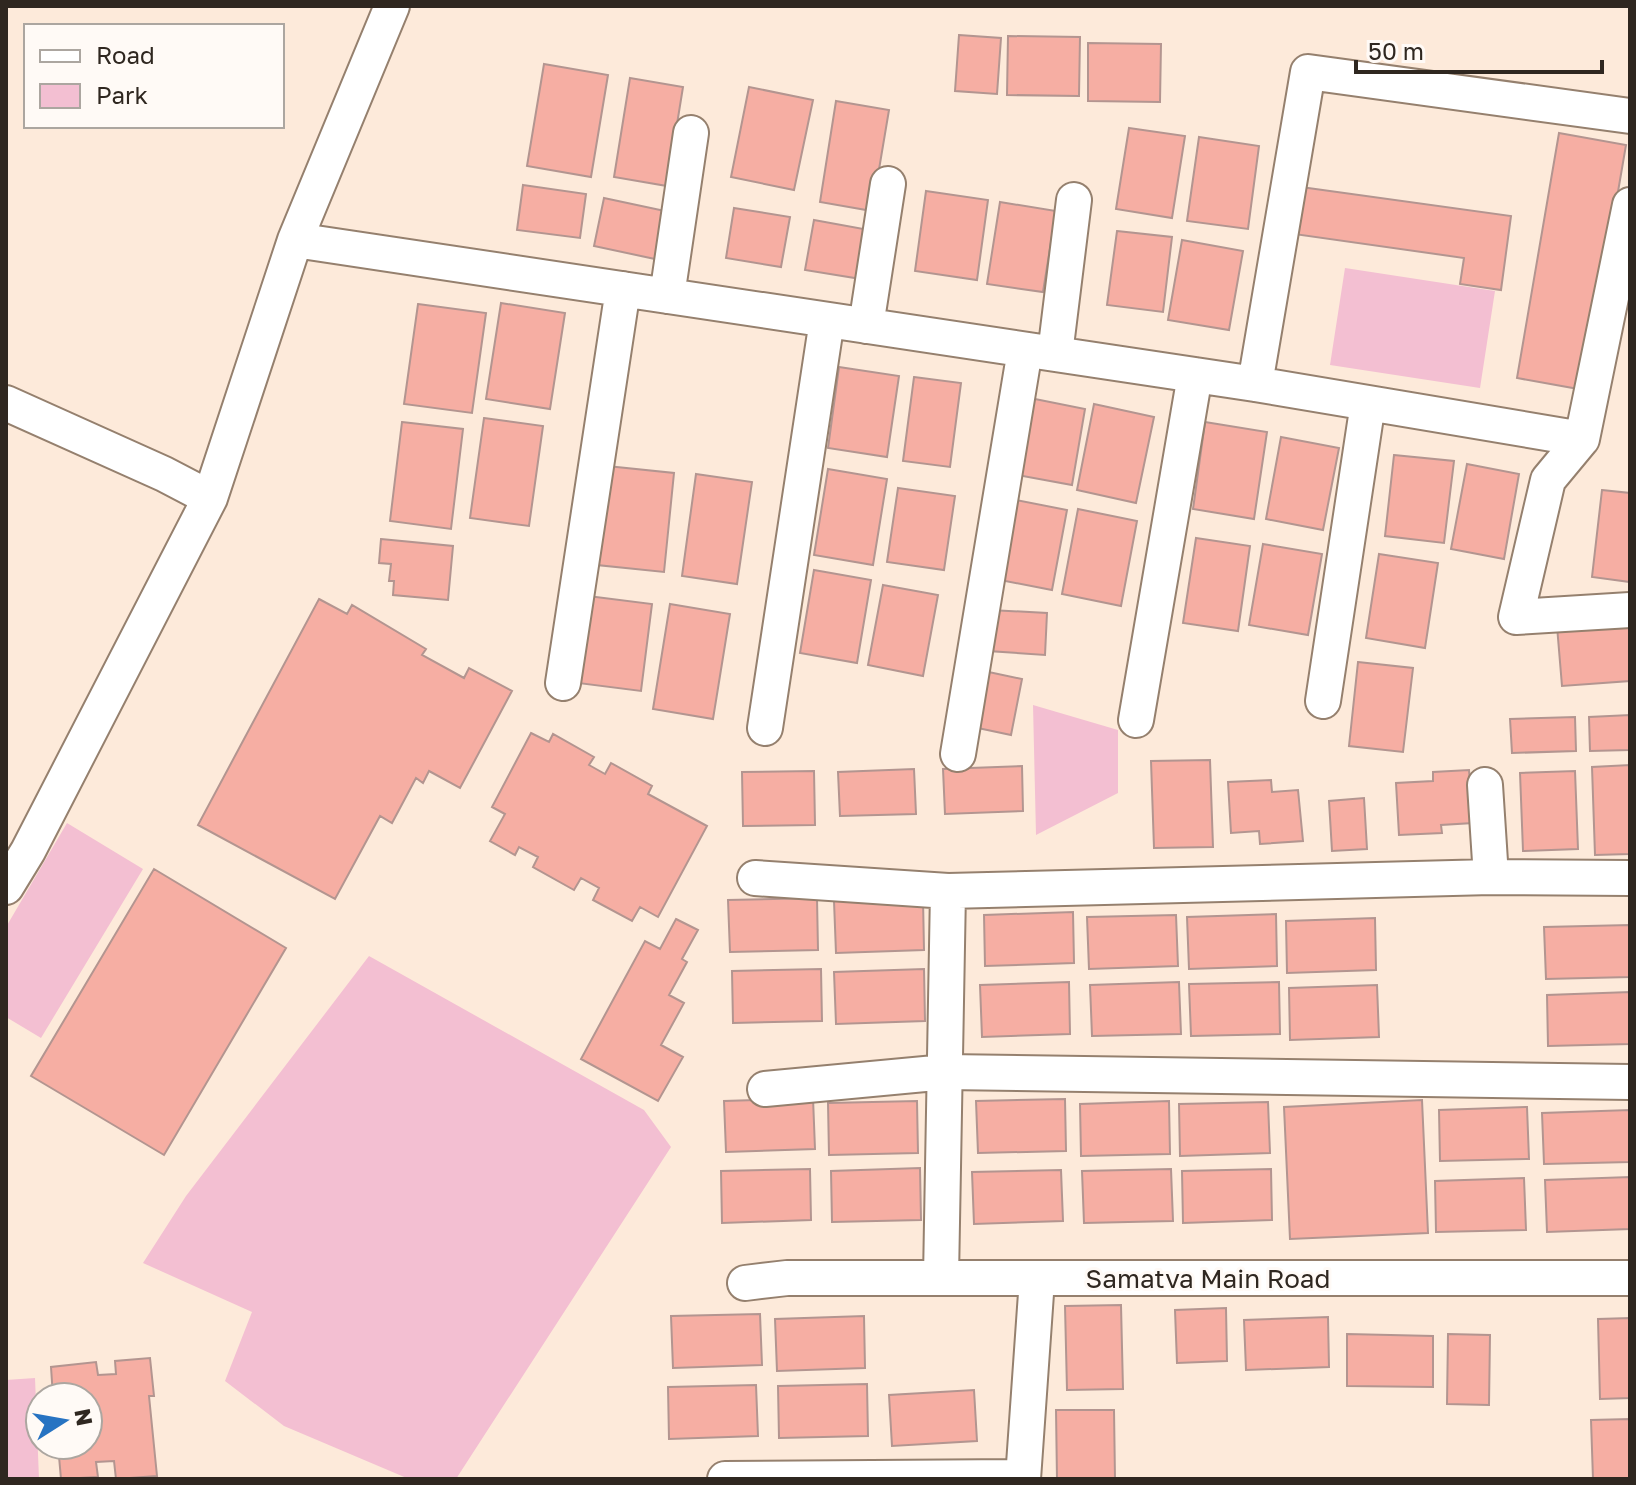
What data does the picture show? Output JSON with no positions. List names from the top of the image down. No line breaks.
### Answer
{"streets":{"street":["Samatva Main Road"]},"legend":["Road","Park"],"scale_bar":"50 m","north":"right"}
